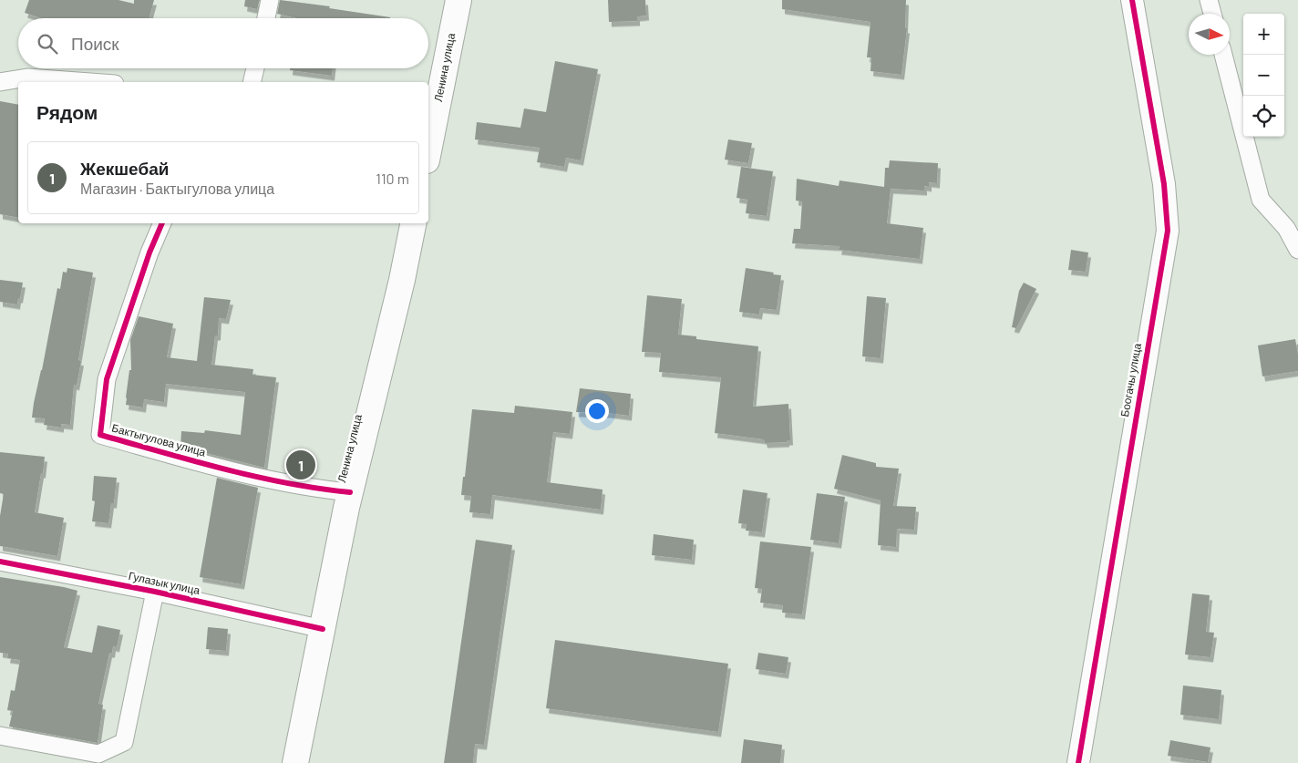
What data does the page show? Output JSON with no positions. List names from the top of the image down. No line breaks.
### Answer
{"streets":{"main road":["Ленина улица"],"street":["Боогачы улица","Бактыгулова улица","Гулазык улица"]},"crossings":[["Ленина улица","Бактыгулова улица"],["Ленина улица","Гулазык улица"]],"north":"right","page":{"map_buttons":["+","−"],"search":"Поиск","heading":"Рядом","list":[{"mark":"1","name":"Жекшебай","note":"Магазин · Бактыгулова улица","value":"110 m"}],"pins":"1"}}
